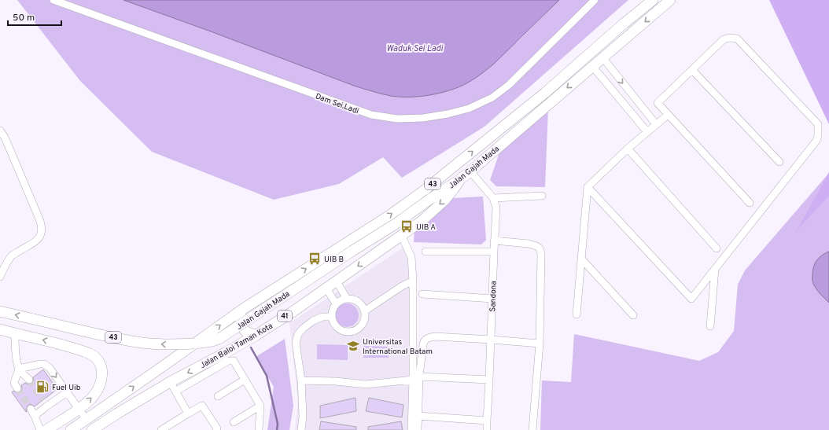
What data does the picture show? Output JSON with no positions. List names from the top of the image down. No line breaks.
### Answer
{"streets":{"highway":["Jalan Gajah Mada","43","41","Jalan Baloi Taman Kota"],"street":["Dam Sei.Ladi","Sandona"]},"crossings":[["Jalan Gajah Mada","Jalan Baloi Taman Kota"]],"one_way":["Jalan Baloi Taman Kota"],"water":["Waduk Sei Ladi"],"places":{"bus stop":["UIB A","UIB B"],"school or university":["Universitas International Batam"],"fuel station":["Fuel Uib"]},"scale_bar":"50 m"}
